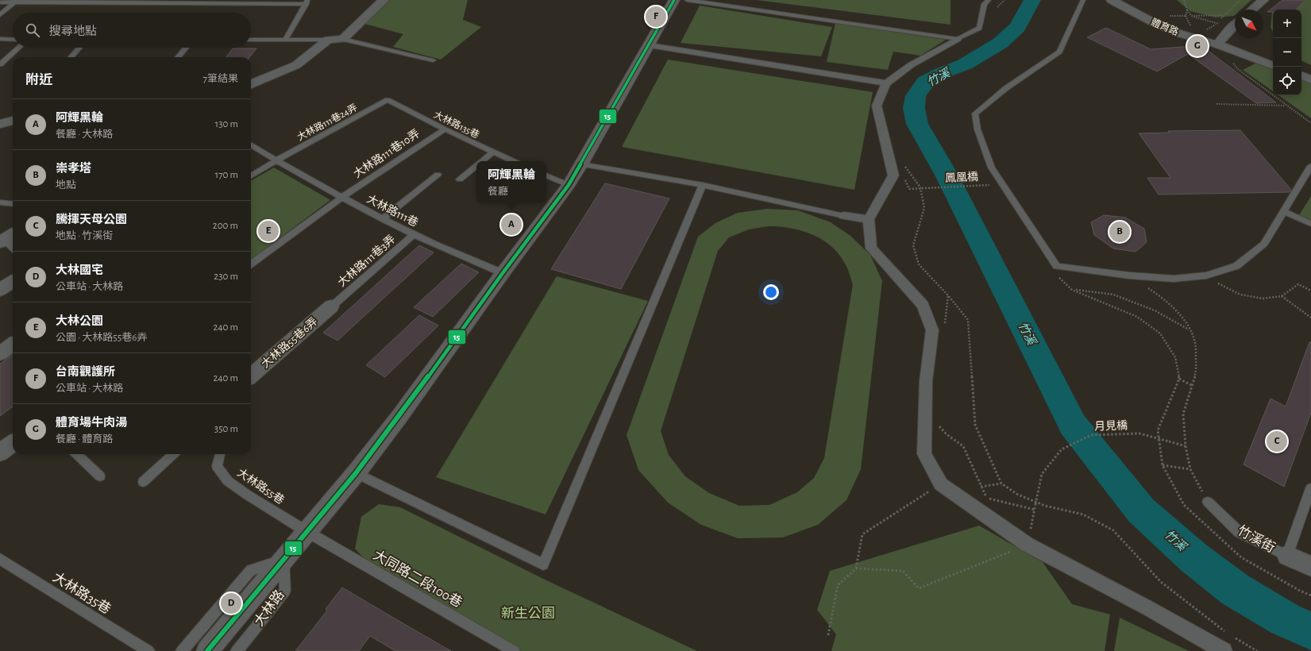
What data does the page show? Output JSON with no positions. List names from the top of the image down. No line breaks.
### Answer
{"streets":{"street":["體育路","大林路55巷6弄","竹溪街","大林路"],"lane":["大林路111巷24弄","大林路135巷","大林路111巷10弄","大林路111巷","大林路111巷3弄","大林路55巷","大同路二段100巷","大林路35巷"],"path":["鳳凰橋","月見橋"]},"crossings":[["大林路111巷24弄","大林路135巷"],["大林路111巷24弄","大林路111巷"],["大林路135巷","大林路111巷10弄"],["大林路111巷10弄","大林路111巷"],["大林路111巷","大林路111巷3弄"],["大林路111巷","大林路"],["大林路111巷3弄","大林路55巷6弄"],["大林路55巷","大同路二段100巷"],["大林路55巷","大林路"],["大同路二段100巷","大林路"]],"water":["竹溪"],"parks":["新生公園"],"lines":["transit line 15"],"north":"bottom right","page":{"pins":["F","G","A","E","B","C","D"],"map_buttons":["+","−"],"search":"搜尋地點","heading":["附近","7筆結果"],"list":[{"mark":"A","name":"阿輝黑輪","note":"餐廳 · 大林路","value":"130 m"},{"mark":"B","name":"崇孝塔","note":"地點","value":"170 m"},{"mark":"C","name":"騰揮天母公園","note":"地點 · 竹溪街","value":"200 m"},{"mark":"D","name":"大林國宅","note":"公車站 · 大林路","value":"230 m"},{"mark":"E","name":"大林公園","note":"公園 · 大林路55巷6弄","value":"240 m"},{"mark":"F","name":"台南觀護所","note":"公車站 · 大林路","value":"240 m"},{"mark":"G","name":"體育場牛肉湯","note":"餐廳 · 體育路","value":"350 m"}],"popup":["阿輝黑輪","餐廳"]}}
